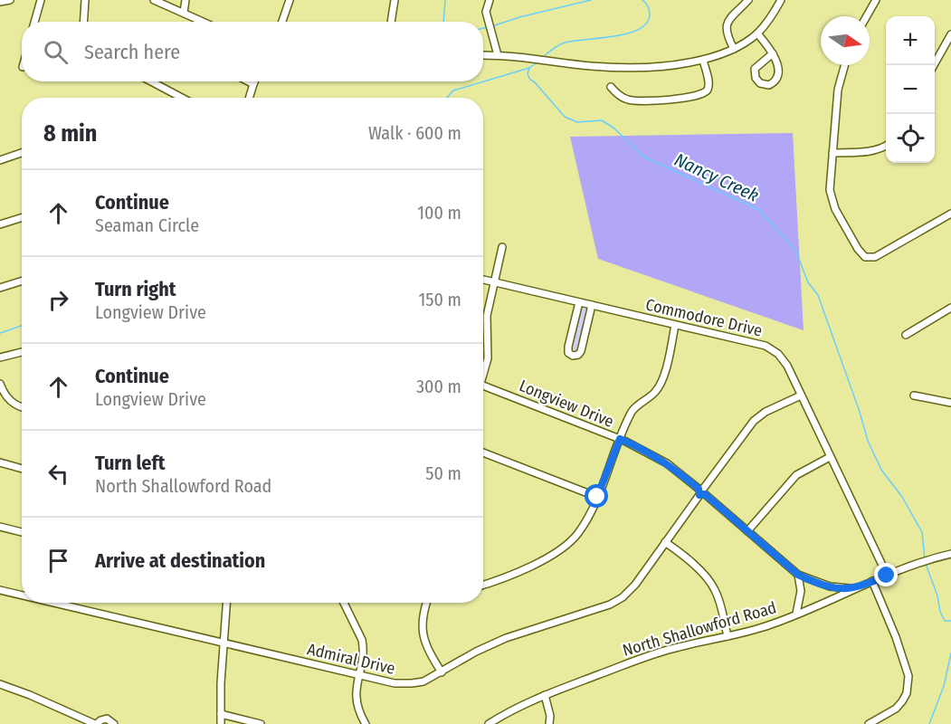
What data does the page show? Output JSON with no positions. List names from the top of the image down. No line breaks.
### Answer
{"streets":{"street":["Commodore Drive","Longview Drive","North Shallowford Road","Admiral Drive"]},"crossings":[["Commodore Drive","North Shallowford Road"],["Commodore Drive","Admiral Drive"],["Longview Drive","North Shallowford Road"],["Longview Drive","Admiral Drive"]],"water":["Nancy Creek"],"north":"right","page":{"map_buttons":["+","−"],"search":"Search here","heading":["8 min","Walk · 600 m"],"list":[["Continue","Seaman Circle","100 m"],["Turn right","Longview Drive","150 m"],["Continue","Longview Drive","300 m"],["Turn left","North Shallowford Road","50 m"],"Arrive at destination"]}}
